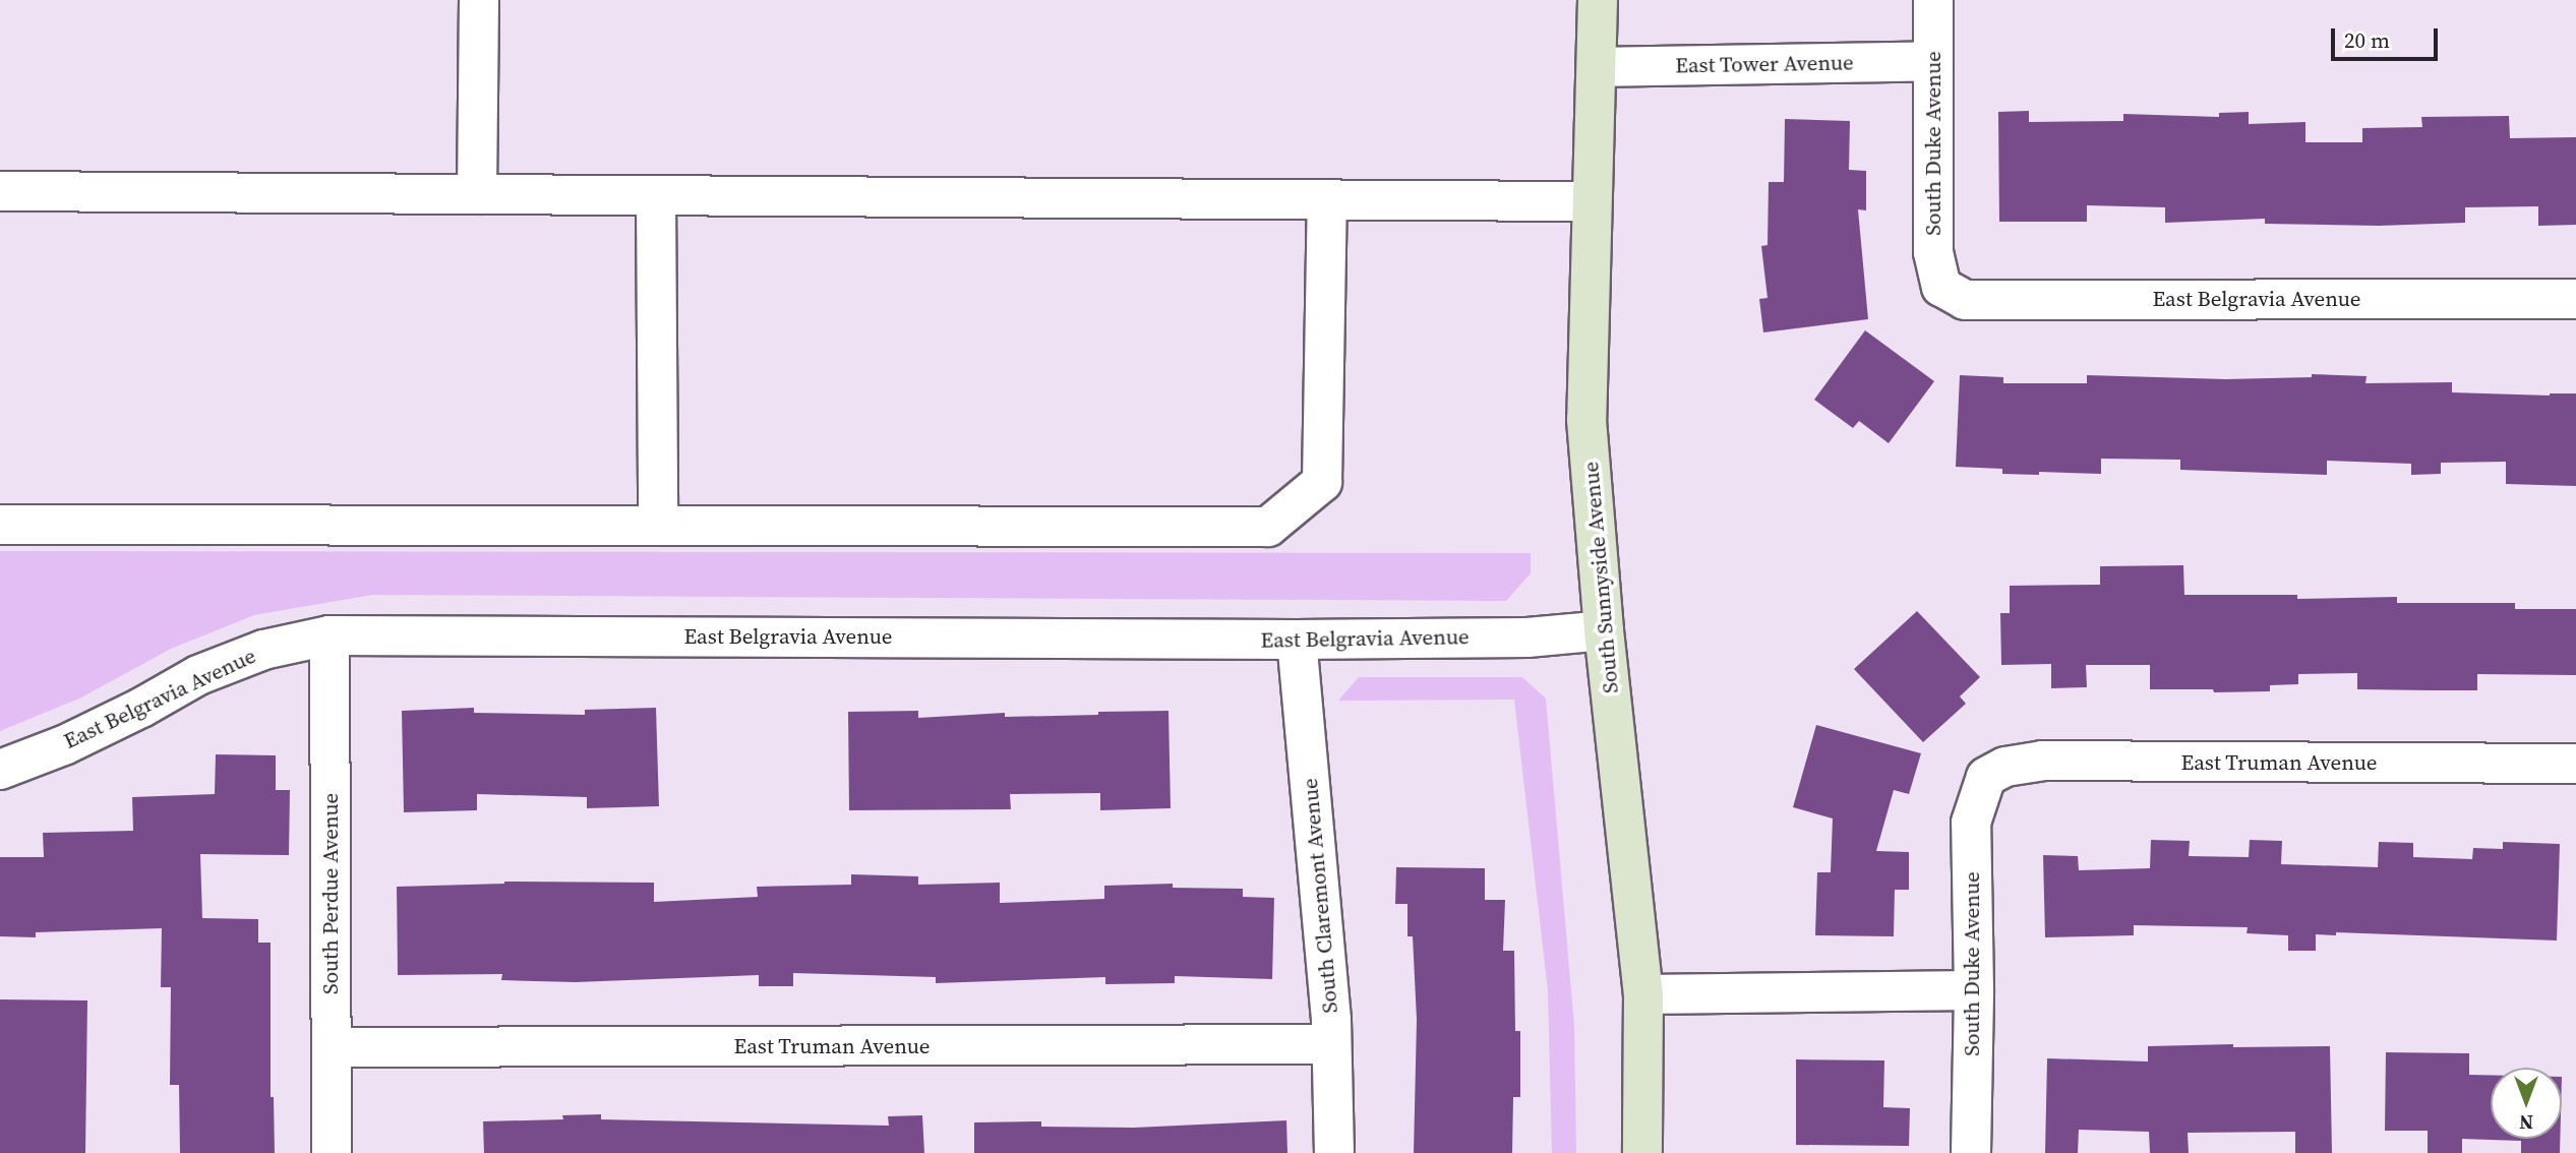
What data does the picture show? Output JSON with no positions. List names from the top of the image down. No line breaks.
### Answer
{"streets":{"street":["East Tower Avenue","South Duke Avenue","East Belgravia Avenue","South Sunnyside Avenue","East Truman Avenue","South Perdue Avenue","South Claremont Avenue"]},"crossings":[["East Tower Avenue","South Duke Avenue"],["East Tower Avenue","South Sunnyside Avenue"],["South Duke Avenue","East Belgravia Avenue"],["South Duke Avenue","East Truman Avenue"],["East Belgravia Avenue","South Sunnyside Avenue"],["East Belgravia Avenue","South Perdue Avenue"],["East Belgravia Avenue","South Claremont Avenue"],["East Truman Avenue","South Perdue Avenue"],["East Truman Avenue","South Claremont Avenue"]],"scale_bar":"20 m","north":"bottom"}
